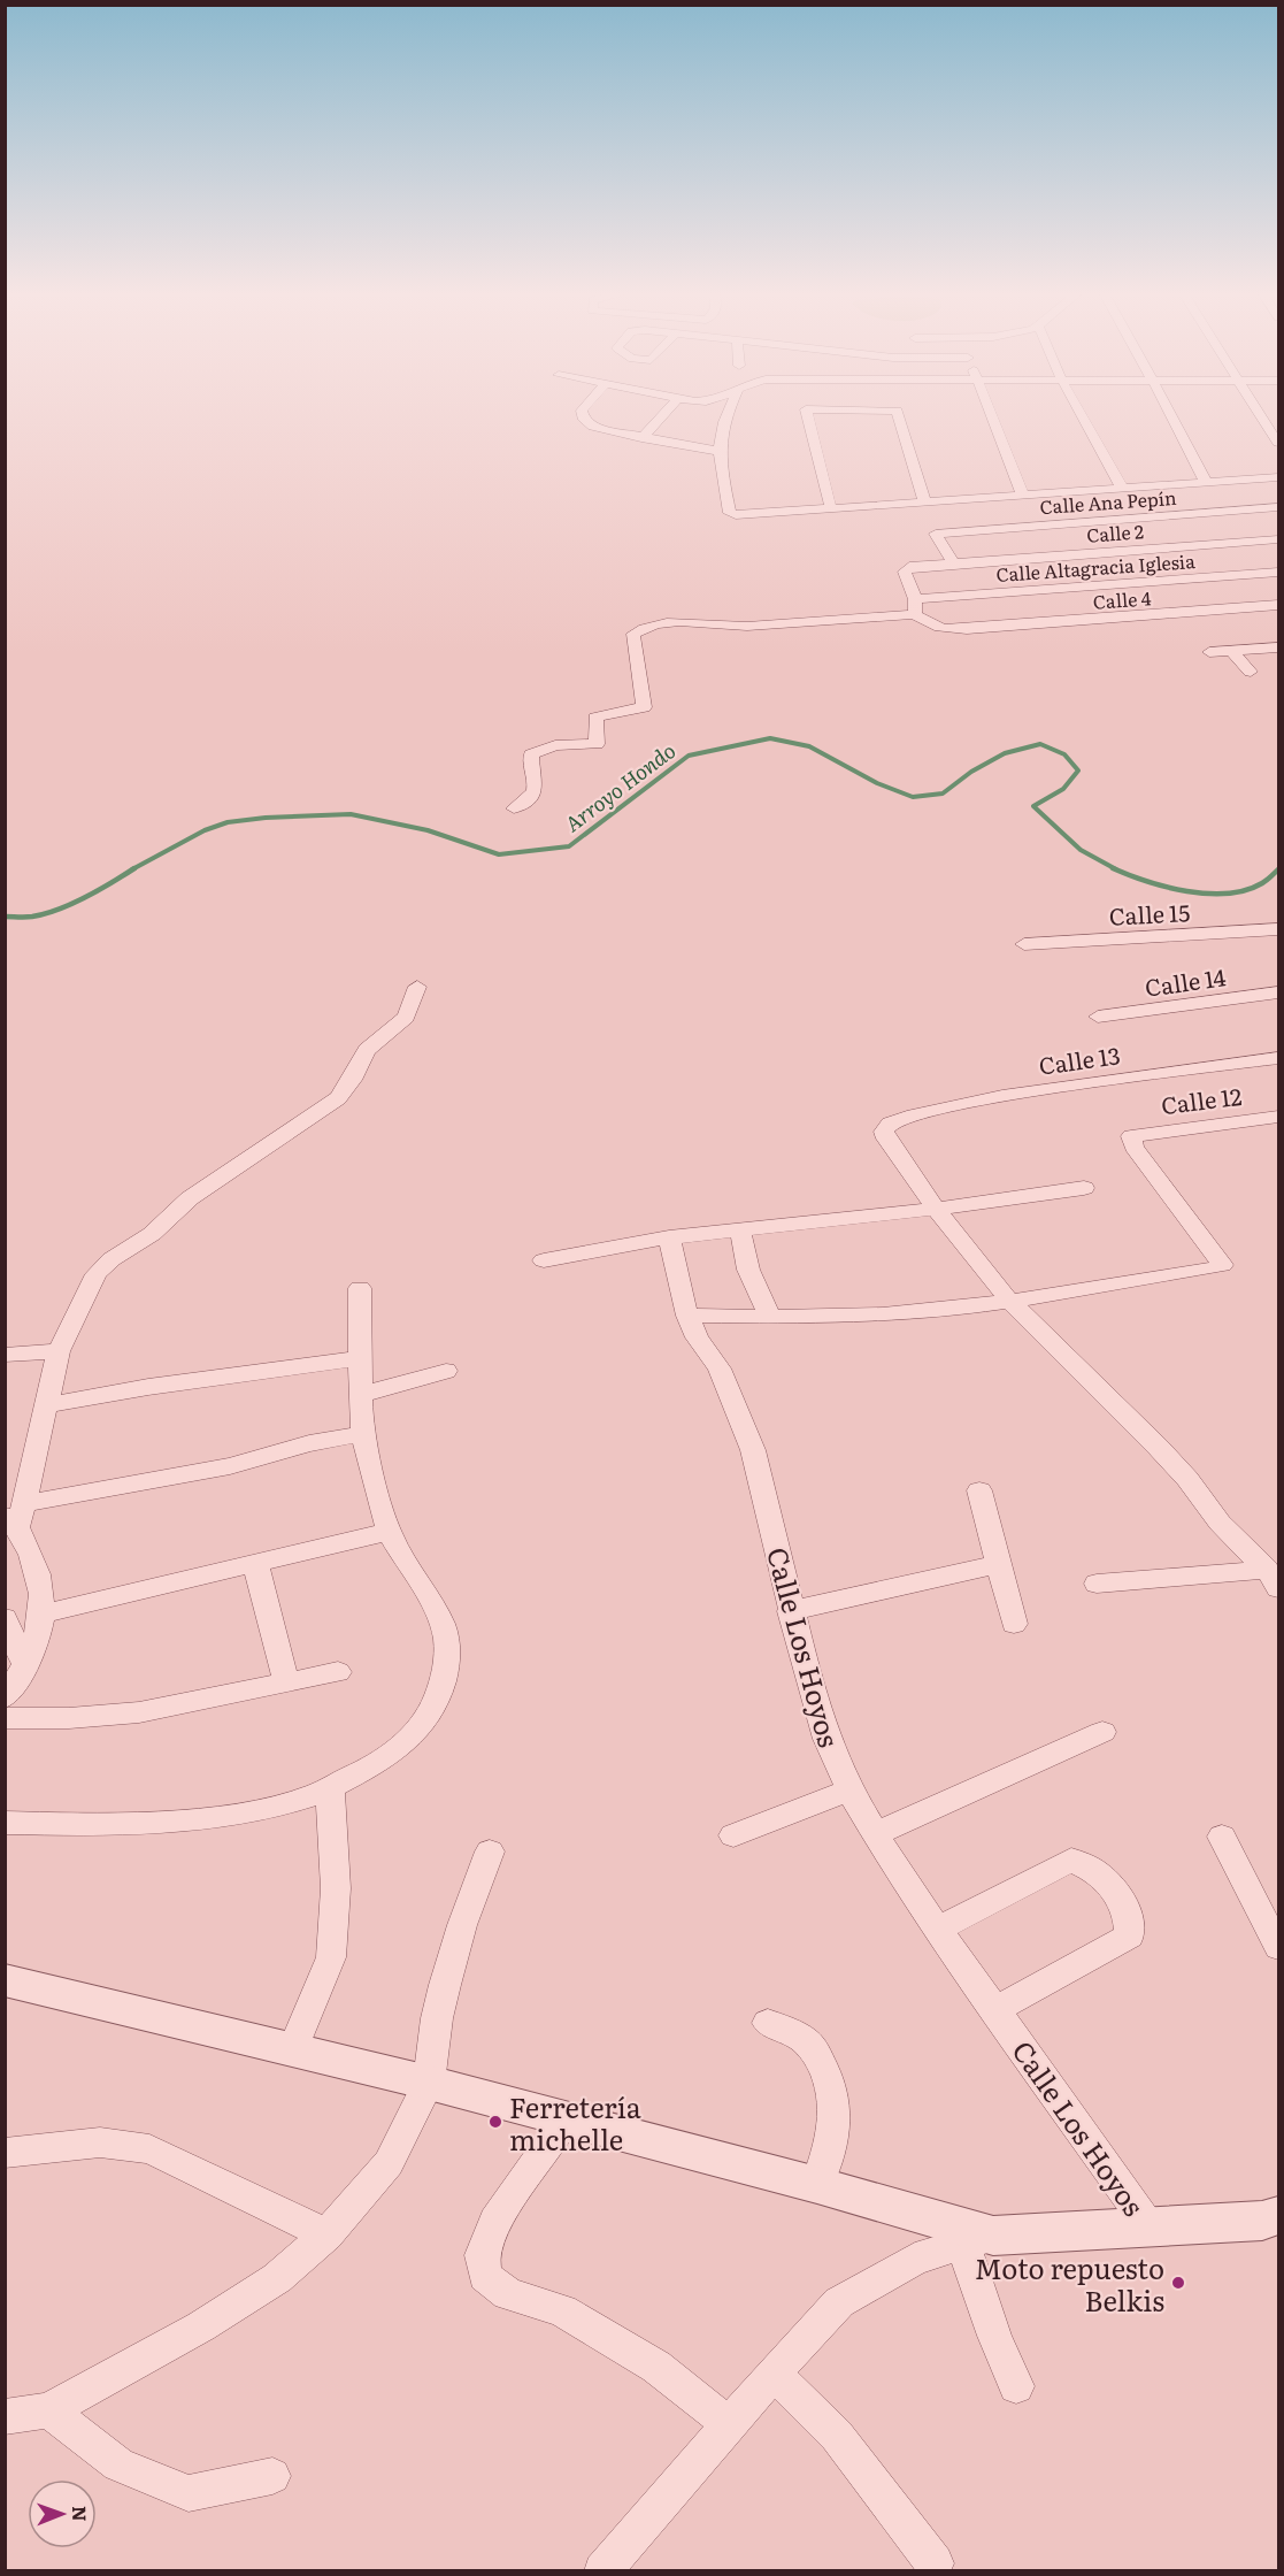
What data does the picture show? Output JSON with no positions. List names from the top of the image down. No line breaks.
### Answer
{"streets":{"street":["Calle Ana Pepín","Calle 2","Calle Altagracia Iglesia","Calle 4","Calle 15","Calle 14","Calle 13","Calle 12","Calle Los Hoyos"]},"crossings":[["Calle Ana Pepín","Calle 2"],["Calle 2","Calle Altagracia Iglesia"]],"water":["Arroyo Hondo"],"places":["Ferretería michelle","Moto repuesto Belkis"],"north":"right"}
